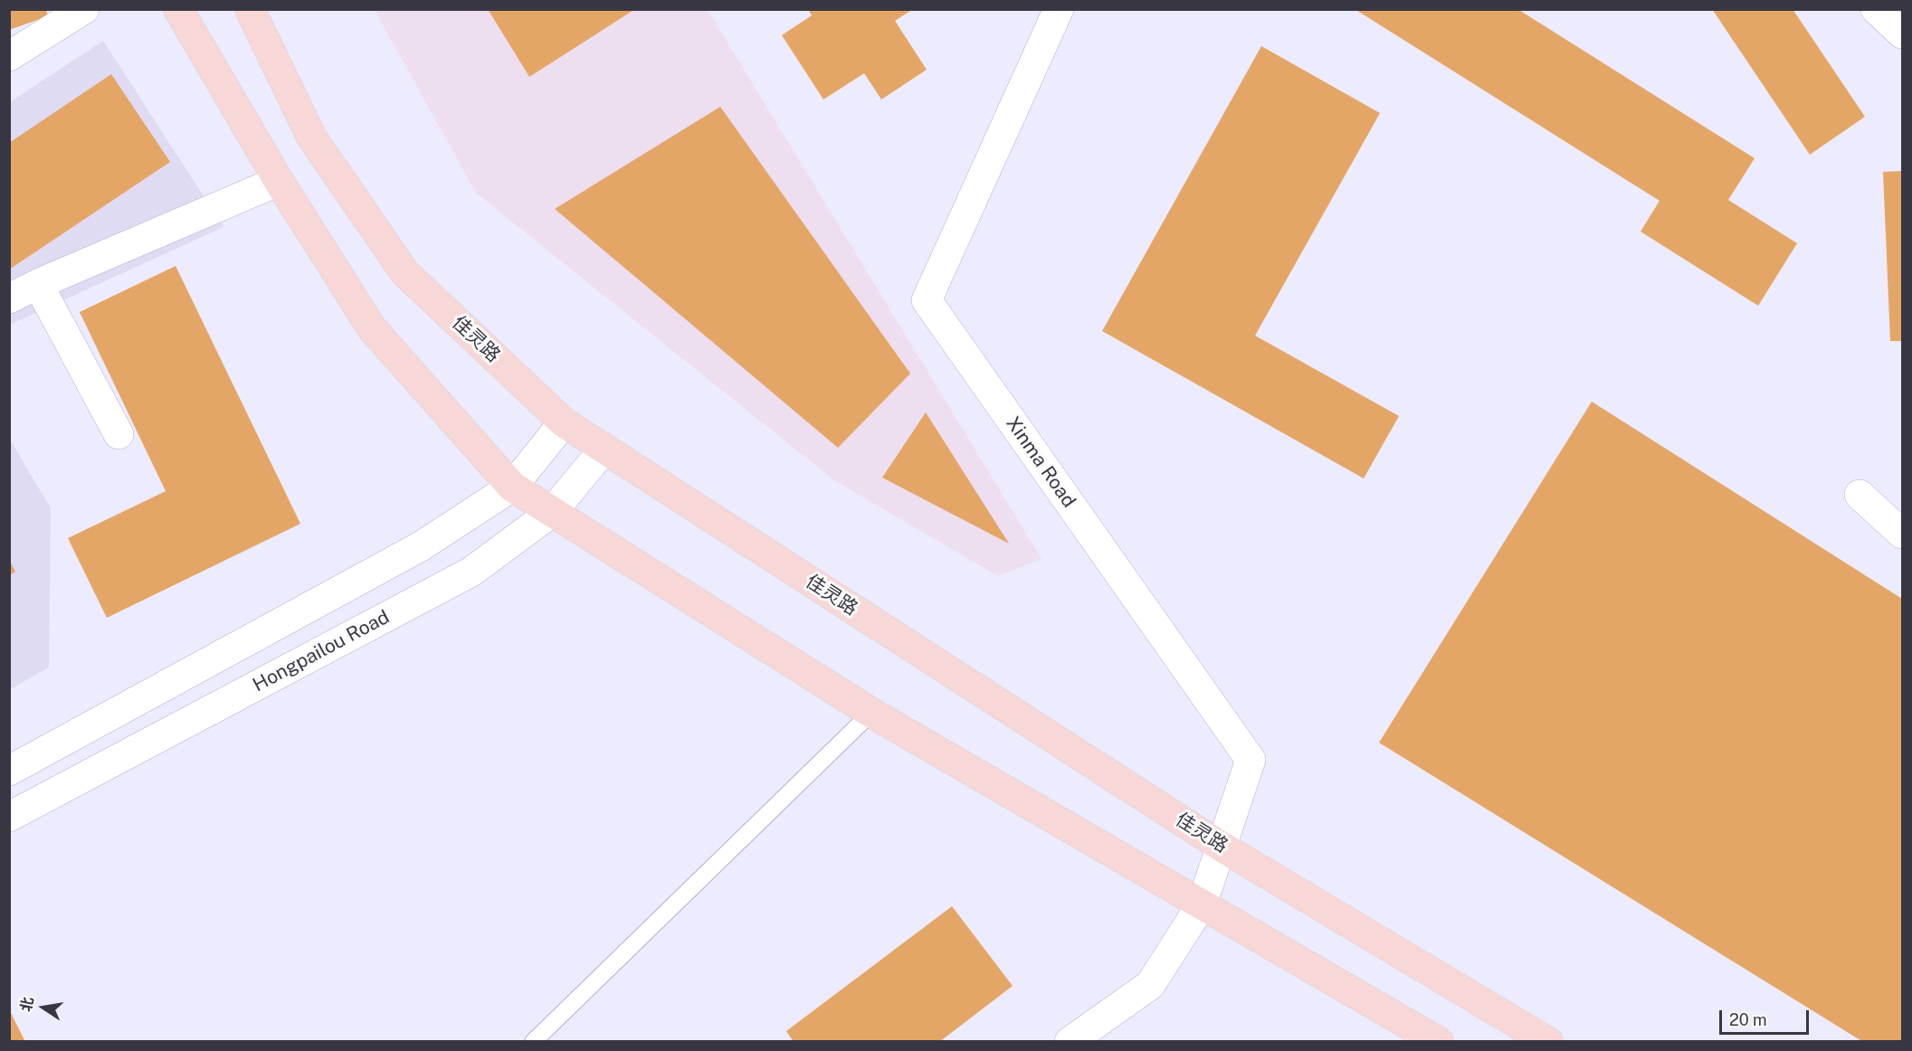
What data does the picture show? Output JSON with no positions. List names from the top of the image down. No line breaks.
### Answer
{"streets":{"main road":["佳灵路"],"street":["Xinma Road","Hongpailou Road"]},"crossings":[["佳灵路","Xinma Road"],["佳灵路","Hongpailou Road"]],"scale_bar":"20 m","north":"left"}
